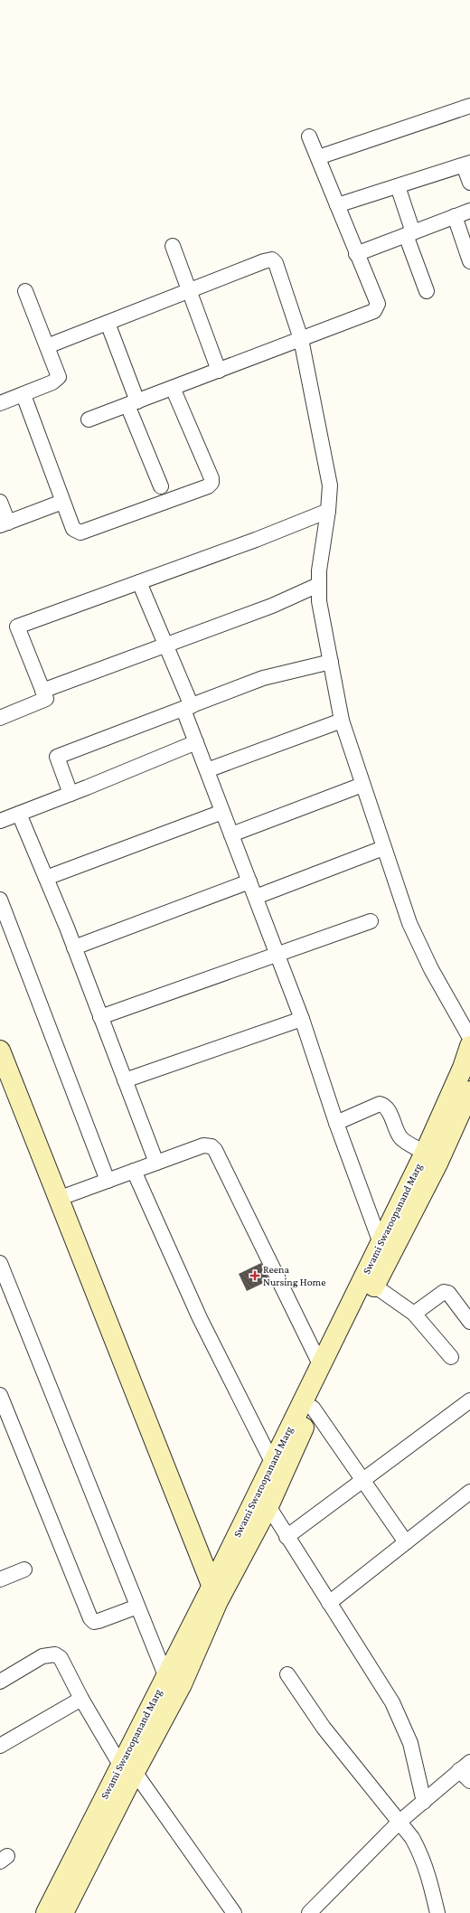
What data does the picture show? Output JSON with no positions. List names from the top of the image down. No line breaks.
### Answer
{"streets":{"street":["Swami Swaroopanand Marg"]},"places":{"health":["Reena Nursing Home"]}}
